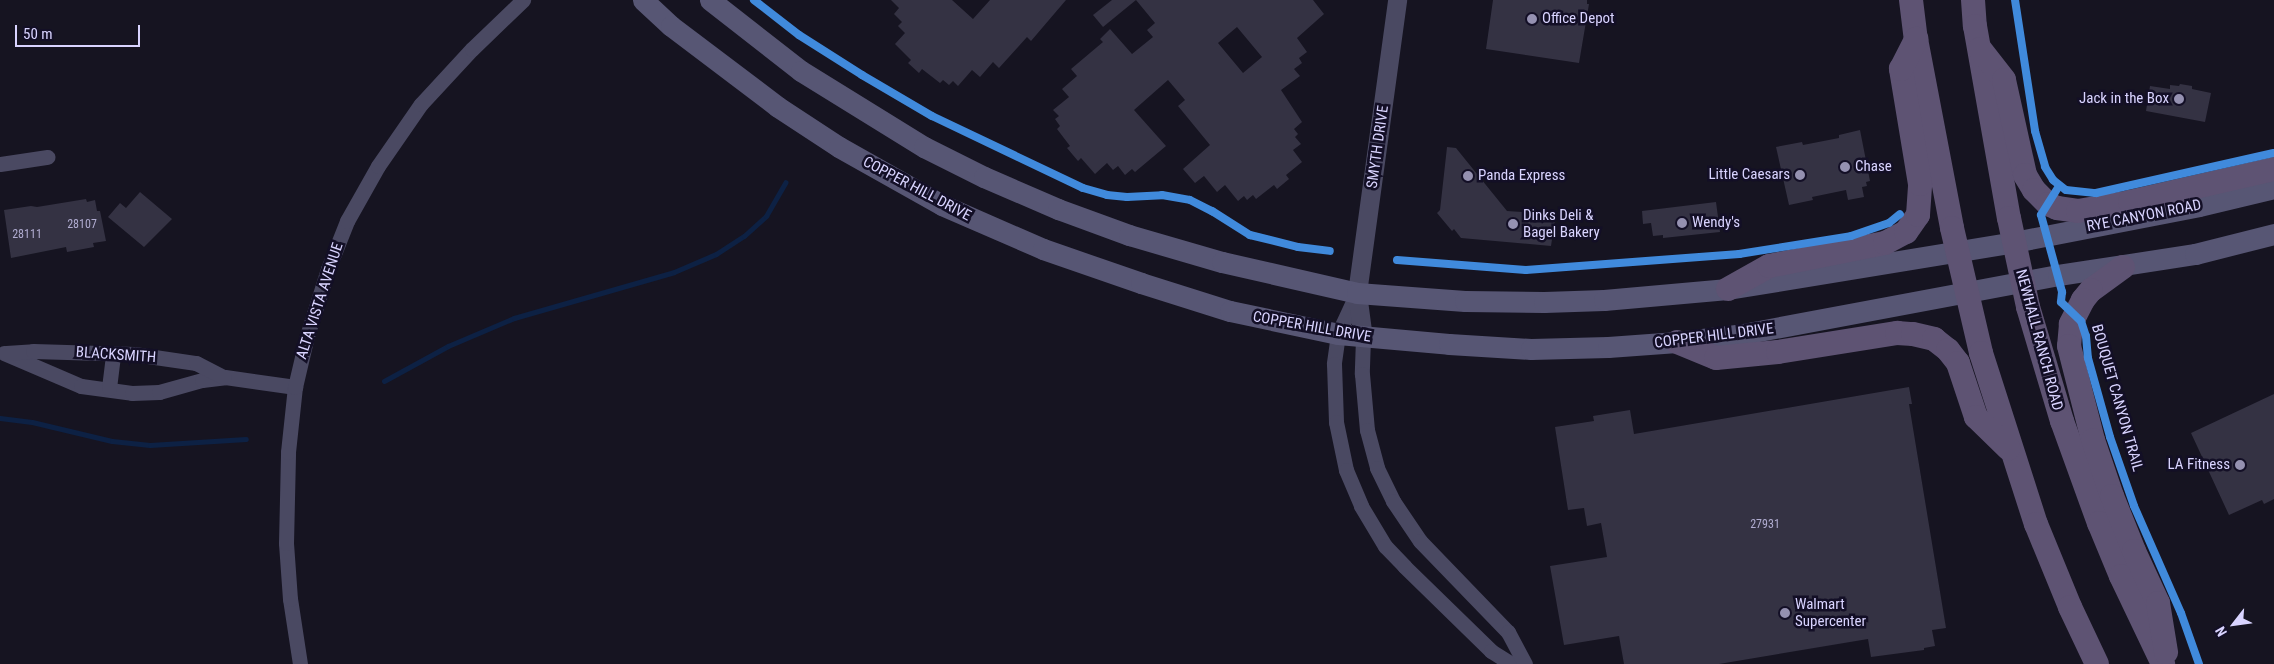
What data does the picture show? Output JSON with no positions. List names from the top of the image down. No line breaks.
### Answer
{"streets":{"main road":["COPPER HILL DRIVE","RYE CANYON ROAD","NEWHALL RANCH ROAD"],"street":["SMYTH DRIVE","ALTA VISTA AVENUE","BLACKSMITH"],"cycle path":["BOUQUET CANYON TRAIL"]},"crossings":[["SMYTH DRIVE","COPPER HILL DRIVE"],["COPPER HILL DRIVE","NEWHALL RANCH ROAD"],["RYE CANYON ROAD","NEWHALL RANCH ROAD"],["ALTA VISTA AVENUE","BLACKSMITH"]],"places":["Office Depot","Jack in the Box","Chase","Little Caesars","Panda Express","Wendy's","Dinks Deli & Bagel Bakery","LA Fitness","Walmart Supercenter"],"house_numbers":["28107","28111","27931"],"scale_bar":"50 m","north":"bottom left"}
